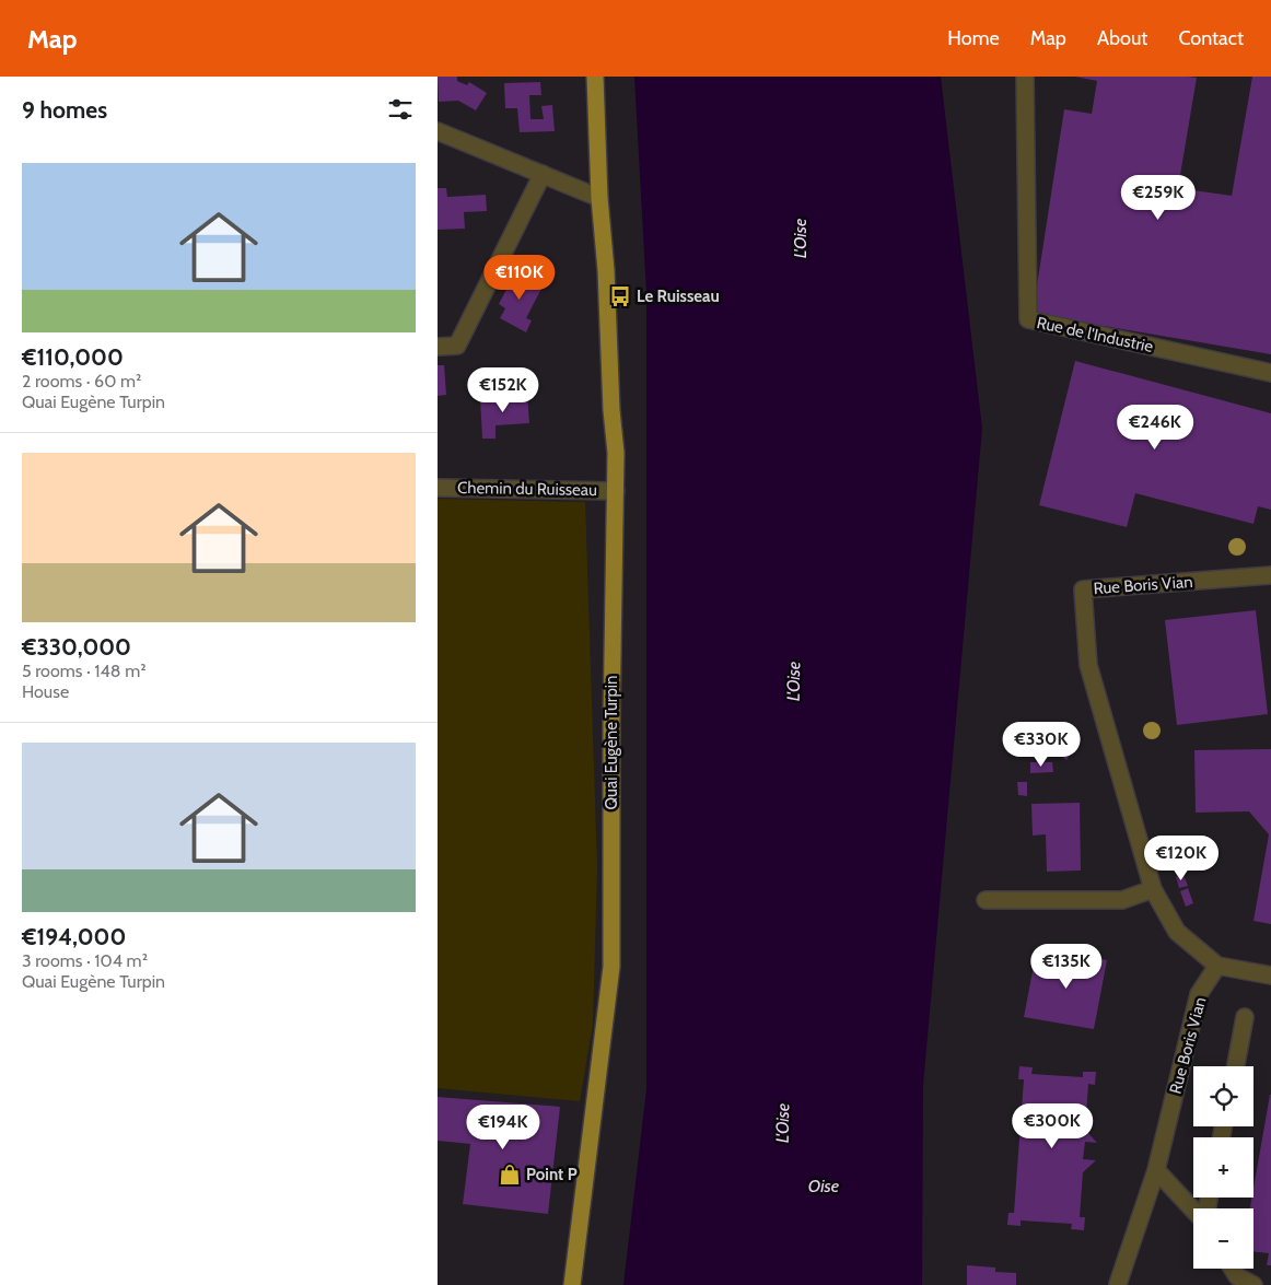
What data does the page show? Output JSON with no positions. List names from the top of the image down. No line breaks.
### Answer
{"streets":{"main road":["Quai Eugène Turpin"],"street":["Rue de l'Industrie","Chemin du Ruisseau","Rue Boris Vian"]},"crossings":[["Chemin du Ruisseau","Quai Eugène Turpin"]],"water":["L'Oise","Oise"],"places":{"bus stop":["Le Ruisseau"],"shop":["Point P"]},"page":{"header":"Map","nav":["Home","Map","About","Contact"],"heading":"9 homes","list":[{"name":"€110,000","note":"2 rooms · 60 m² · Quai Eugène Turpin"},{"name":"€330,000","note":"5 rooms · 148 m² · House"},{"name":"€194,000","note":"3 rooms · 104 m² · Quai Eugène Turpin"}],"price":["€259K","€110K","€152K","€246K","€330K","€120K","€135K","€300K","€194K"],"map_buttons":["+","−"]}}
